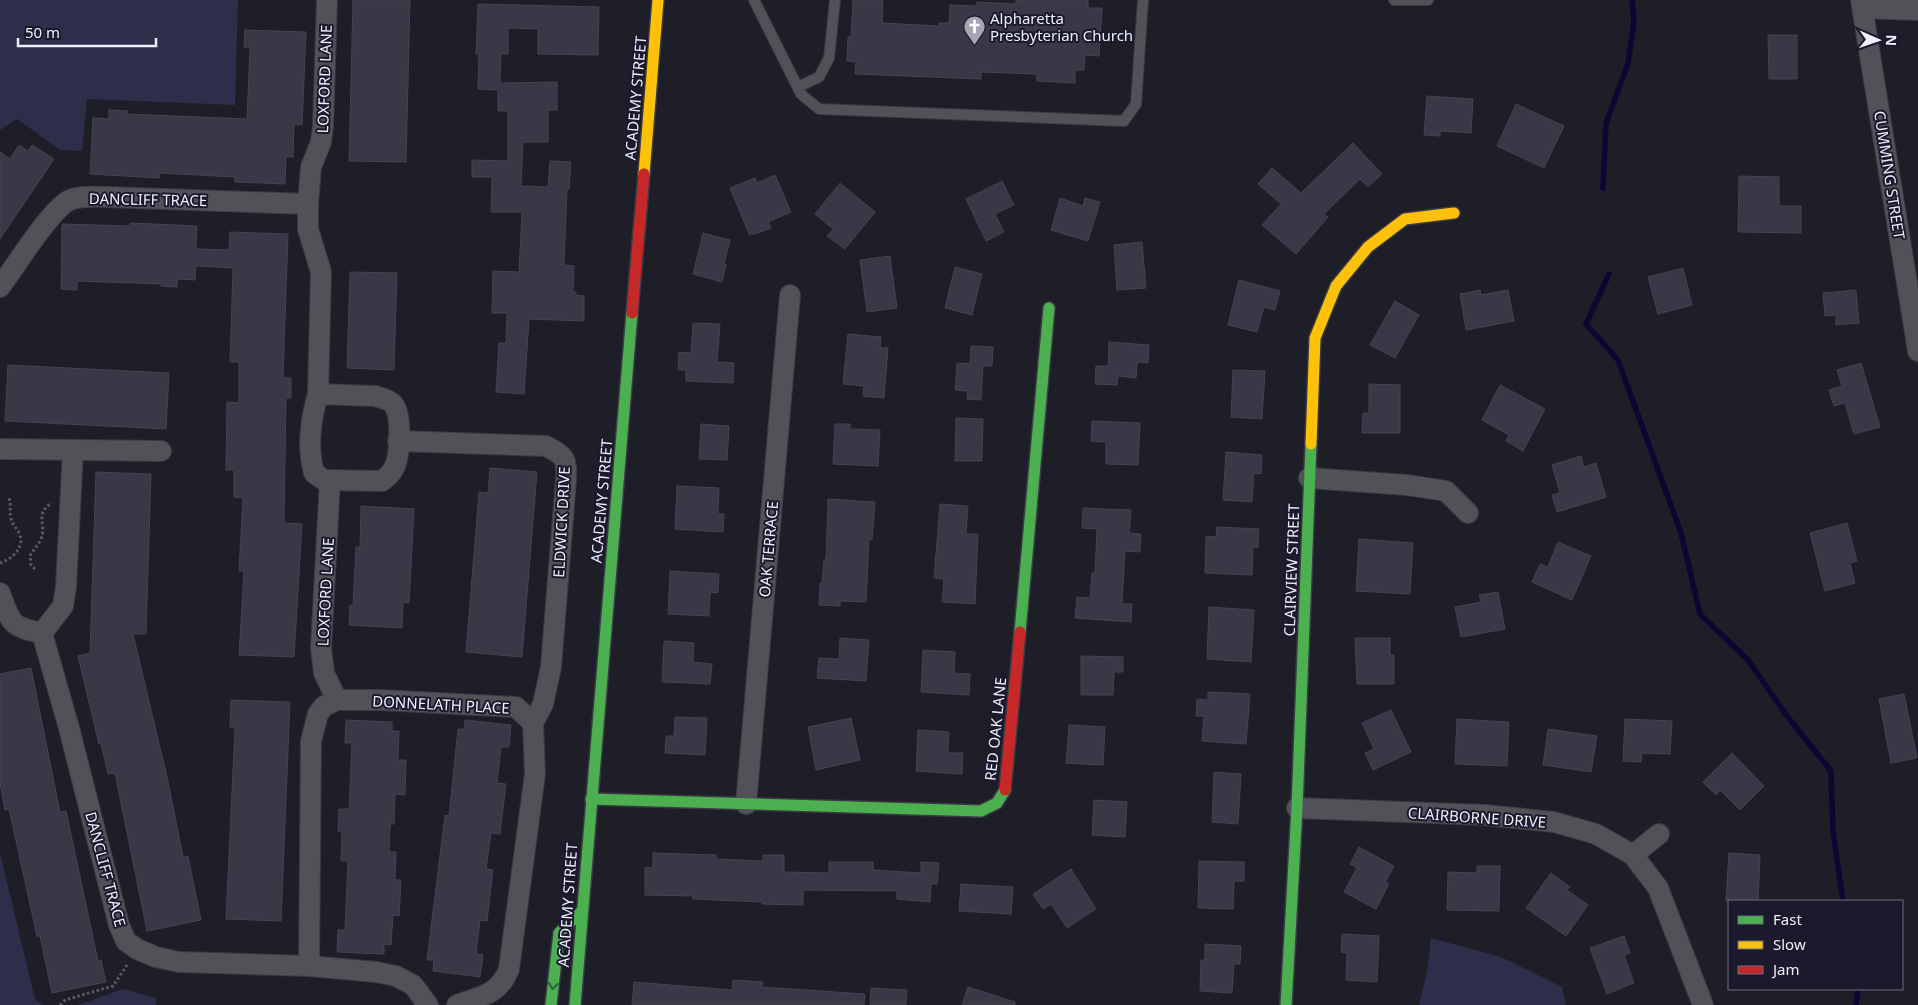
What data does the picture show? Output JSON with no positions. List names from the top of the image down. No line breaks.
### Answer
{"streets":{"street":["LOXFORD LANE","ACADEMY STREET","CUMMING STREET","DANCLIFF TRACE","ELDWICK DRIVE","OAK TERRACE","CLAIRVIEW STREET","DONNELATH PLACE","RED OAK LANE","CLAIRBORNE DRIVE"]},"crossings":[["LOXFORD LANE","DANCLIFF TRACE"],["LOXFORD LANE","ELDWICK DRIVE"],["LOXFORD LANE","DONNELATH PLACE"],["ACADEMY STREET","RED OAK LANE"],["ELDWICK DRIVE","DONNELATH PLACE"],["OAK TERRACE","RED OAK LANE"],["CLAIRVIEW STREET","CLAIRBORNE DRIVE"]],"places":{"church":["Alpharetta Presbyterian Church"]},"legend":["Fast","Slow","Jam"],"scale_bar":"50 m","north":"right"}
